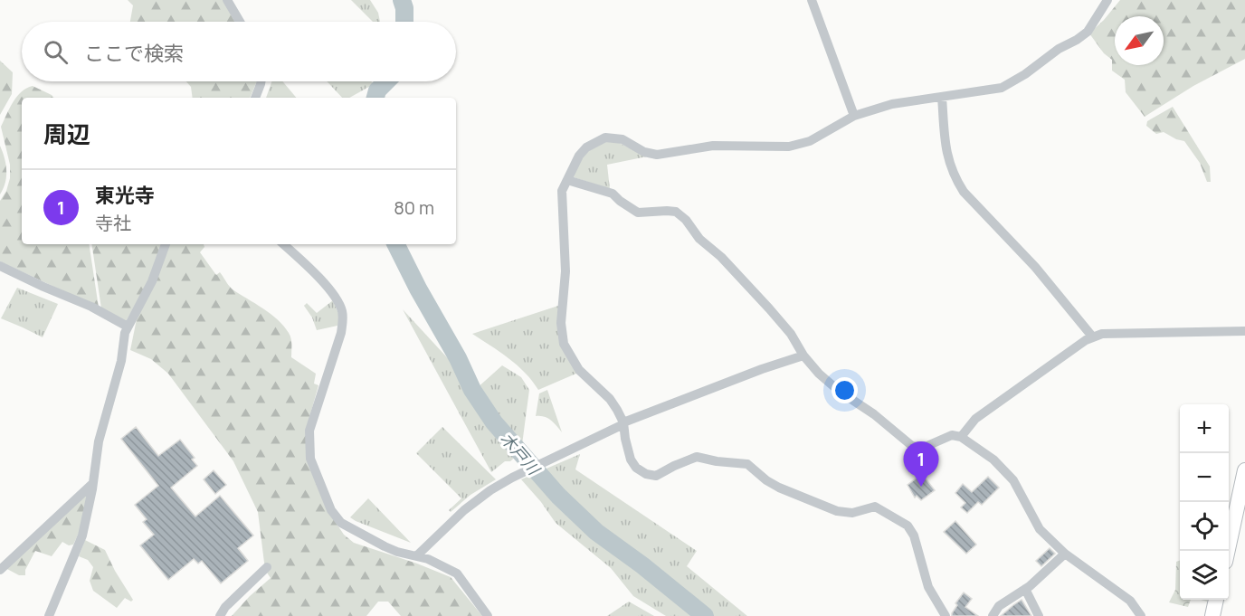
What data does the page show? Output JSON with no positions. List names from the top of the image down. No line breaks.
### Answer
{"water":["木戸川"],"north":"bottom left","page":{"search":"ここで検索","heading":"周辺","list":[{"mark":"1","name":"東光寺","note":"寺社","value":"80 m"}],"map_buttons":["+","−"],"pins":"1"}}
